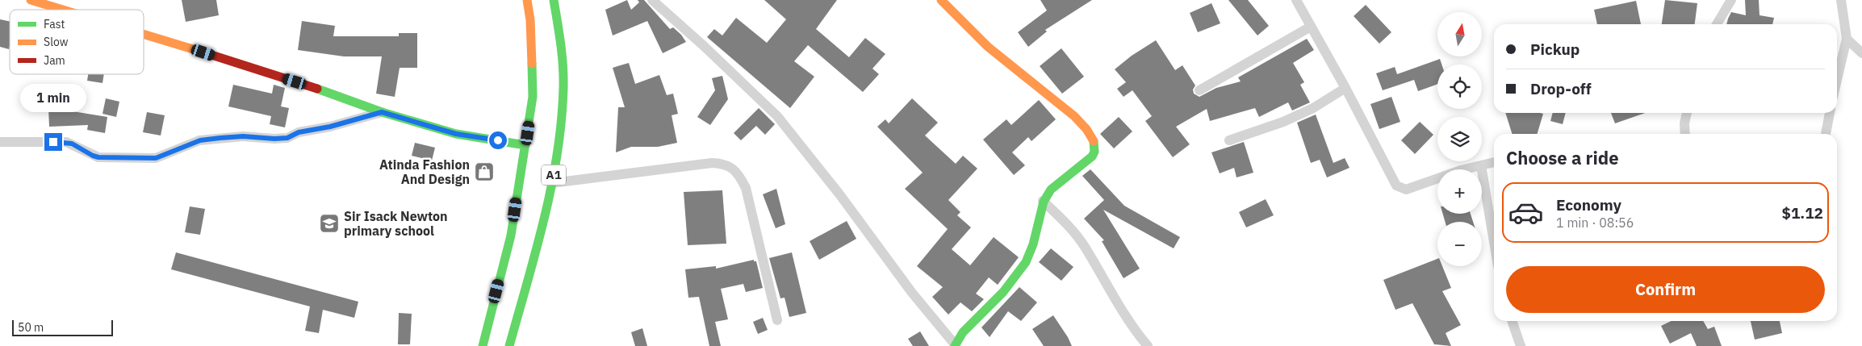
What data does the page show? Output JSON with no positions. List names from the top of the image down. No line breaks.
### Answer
{"streets":{"main road":["A1"]},"places":{"shop":["Atinda Fashion And Design"],"school or university":["Sir Isack Newton primary school"]},"legend":["Fast","Slow","Jam"],"scale_bar":"50 m","north":"top","page":{"map_buttons":["+","−"],"banner":["Pickup","Drop-off"],"bubble":"1 min","heading":"Choose a ride","list":[{"name":"Economy","note":"1 min · 08:56","value":"$1.12"}],"buttons":"Confirm","scale":"50 m"}}
